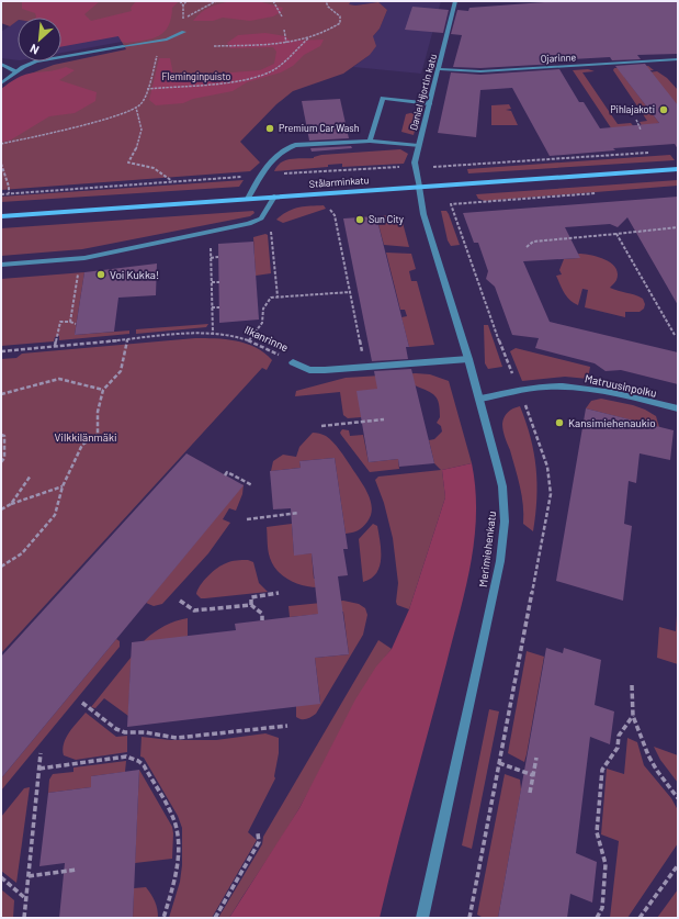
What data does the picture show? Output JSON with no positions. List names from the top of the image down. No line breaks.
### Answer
{"streets":{"main road":["Stålarminkatu"],"street":["Ojarinne","Daniel Hjortin katu","Ilkanrinne","Matruusinpolku","Merimiehenkatu"]},"crossings":[["Ojarinne","Daniel Hjortin katu"],["Daniel Hjortin katu","Stålarminkatu"],["Daniel Hjortin katu","Merimiehenkatu"],["Stålarminkatu","Merimiehenkatu"],["Ilkanrinne","Merimiehenkatu"],["Matruusinpolku","Merimiehenkatu"]],"parks":["Fleminginpuisto","Vilkkilänmäki"],"places":["Pihlajakoti","Premium Car Wash","Sun City","Voi Kukka!","Kansimiehenaukio"],"north":"bottom left"}
